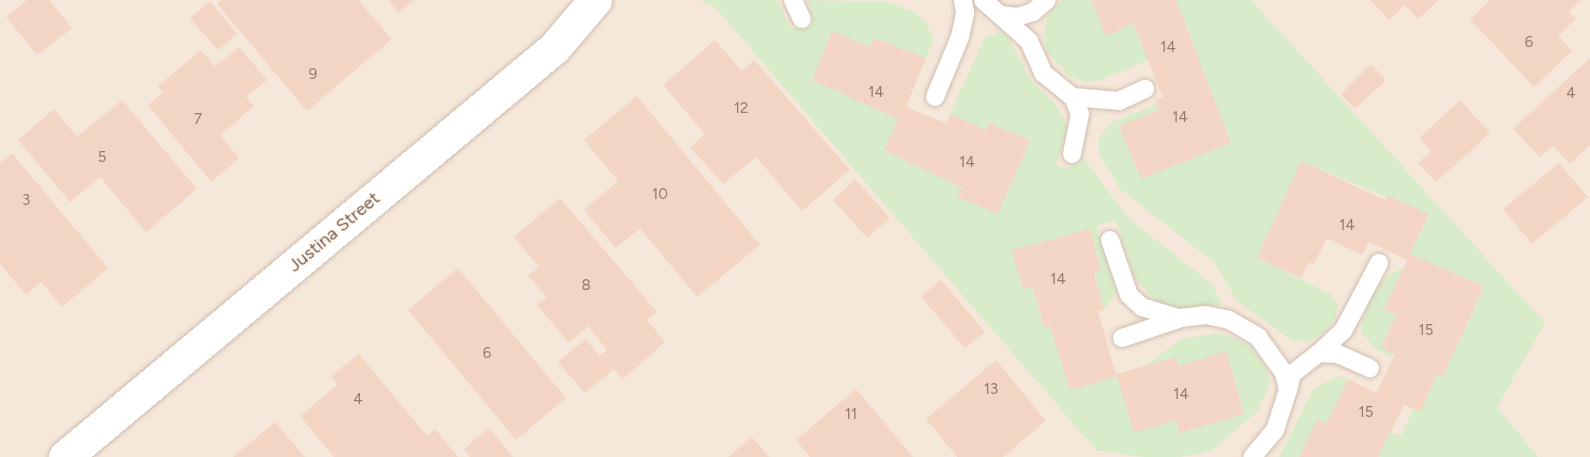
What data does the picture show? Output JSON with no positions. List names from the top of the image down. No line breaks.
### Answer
{"streets":{"street":["Justina Street"]},"house_numbers":["6","14","9","14","4","12","14","7","5","14","10","3","14","14","8","15","6","13","14","4","15","11"]}
